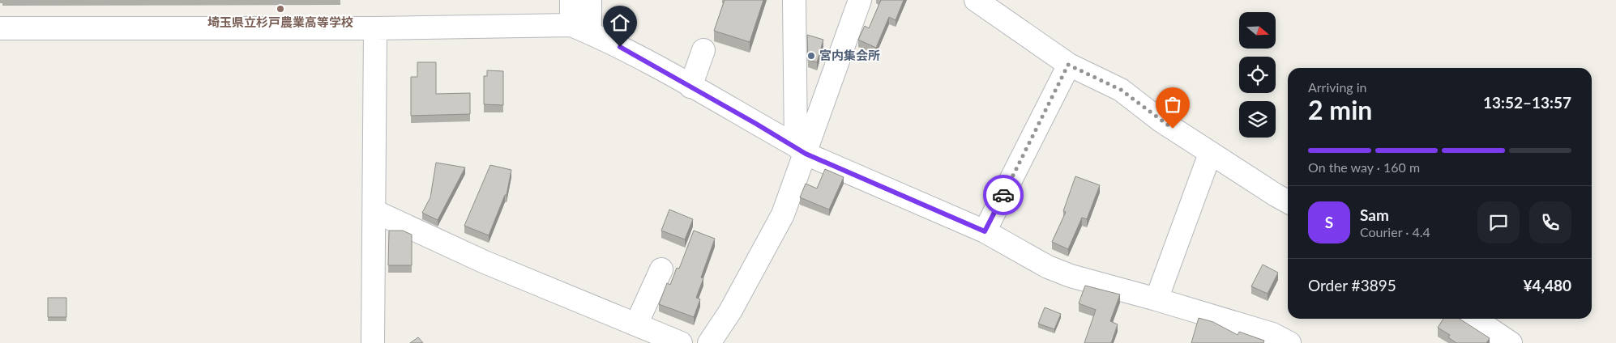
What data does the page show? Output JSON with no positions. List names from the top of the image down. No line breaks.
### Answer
{"places":["埼玉県立杉戸農業高等学校","宮内集会所"],"north":"right","page":{"heading":["2 min","Arriving in","13:52–13:57"],"panel":["Sam","Courier · 4.4","Order #3895","¥4,480"],"bar":"On the way · 160 m","round":"S"}}
